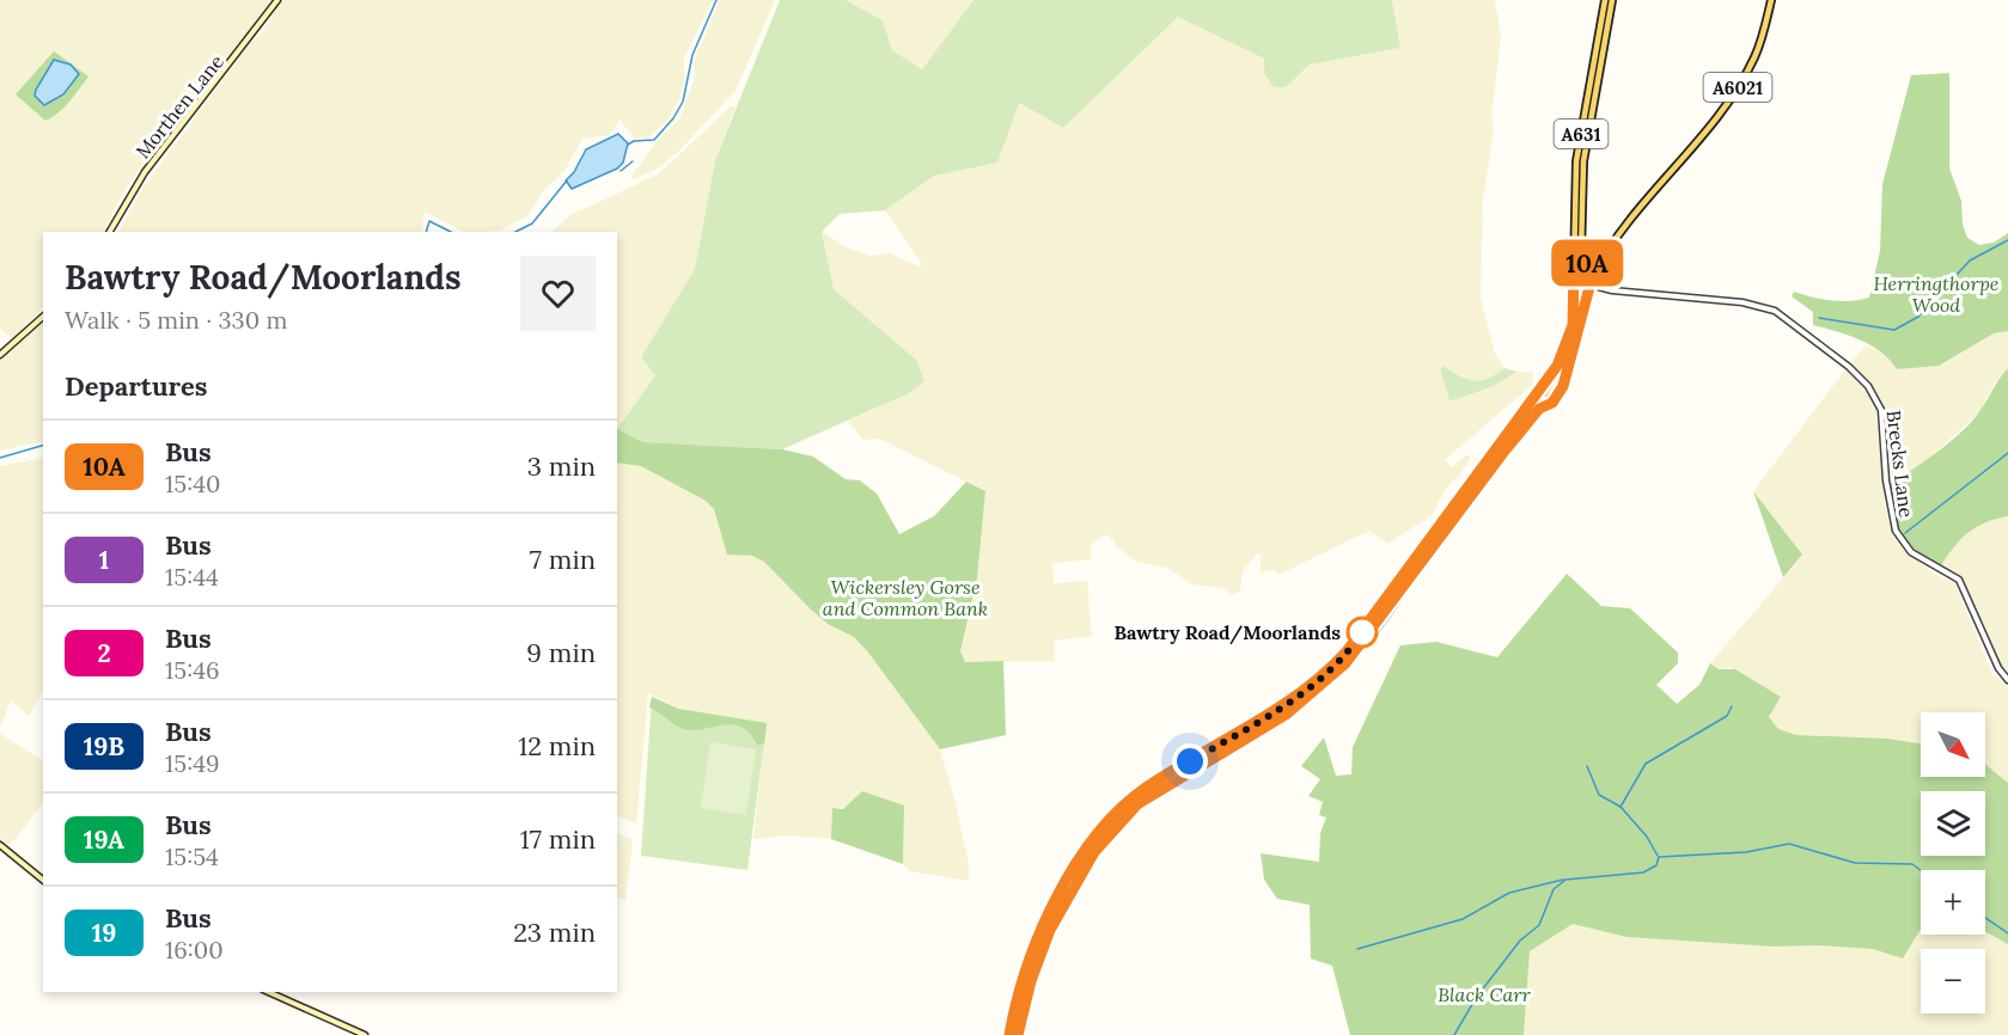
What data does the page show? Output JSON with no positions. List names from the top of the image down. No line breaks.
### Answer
{"streets":{"main road":["A6021","Morthen Lane","A631"],"street":["Brecks Lane"]},"crossings":[["A6021","A631"],["A631","Brecks Lane"]],"parks":["Herringthorpe Wood","Wickersley Gorse and Common Bank","Black Carr"],"places":["Bawtry Road/Moorlands"],"lines":["bus line 10A"],"north":"bottom right","page":{"on_map":"10A","heading":[["Bawtry Road/Moorlands","Walk · 5 min · 330 m"],"Departures"],"list":[{"mark":"10A","name":"Bus","note":"15:40","value":"3 min"},{"mark":"1","name":"Bus","note":"15:44","value":"7 min"},{"mark":"2","name":"Bus","note":"15:46","value":"9 min"},{"mark":"19B","name":"Bus","note":"15:49","value":"12 min"},{"mark":"19A","name":"Bus","note":"15:54","value":"17 min"},{"mark":"19","name":"Bus","note":"16:00","value":"23 min"}],"map_buttons":["+","−"]}}
